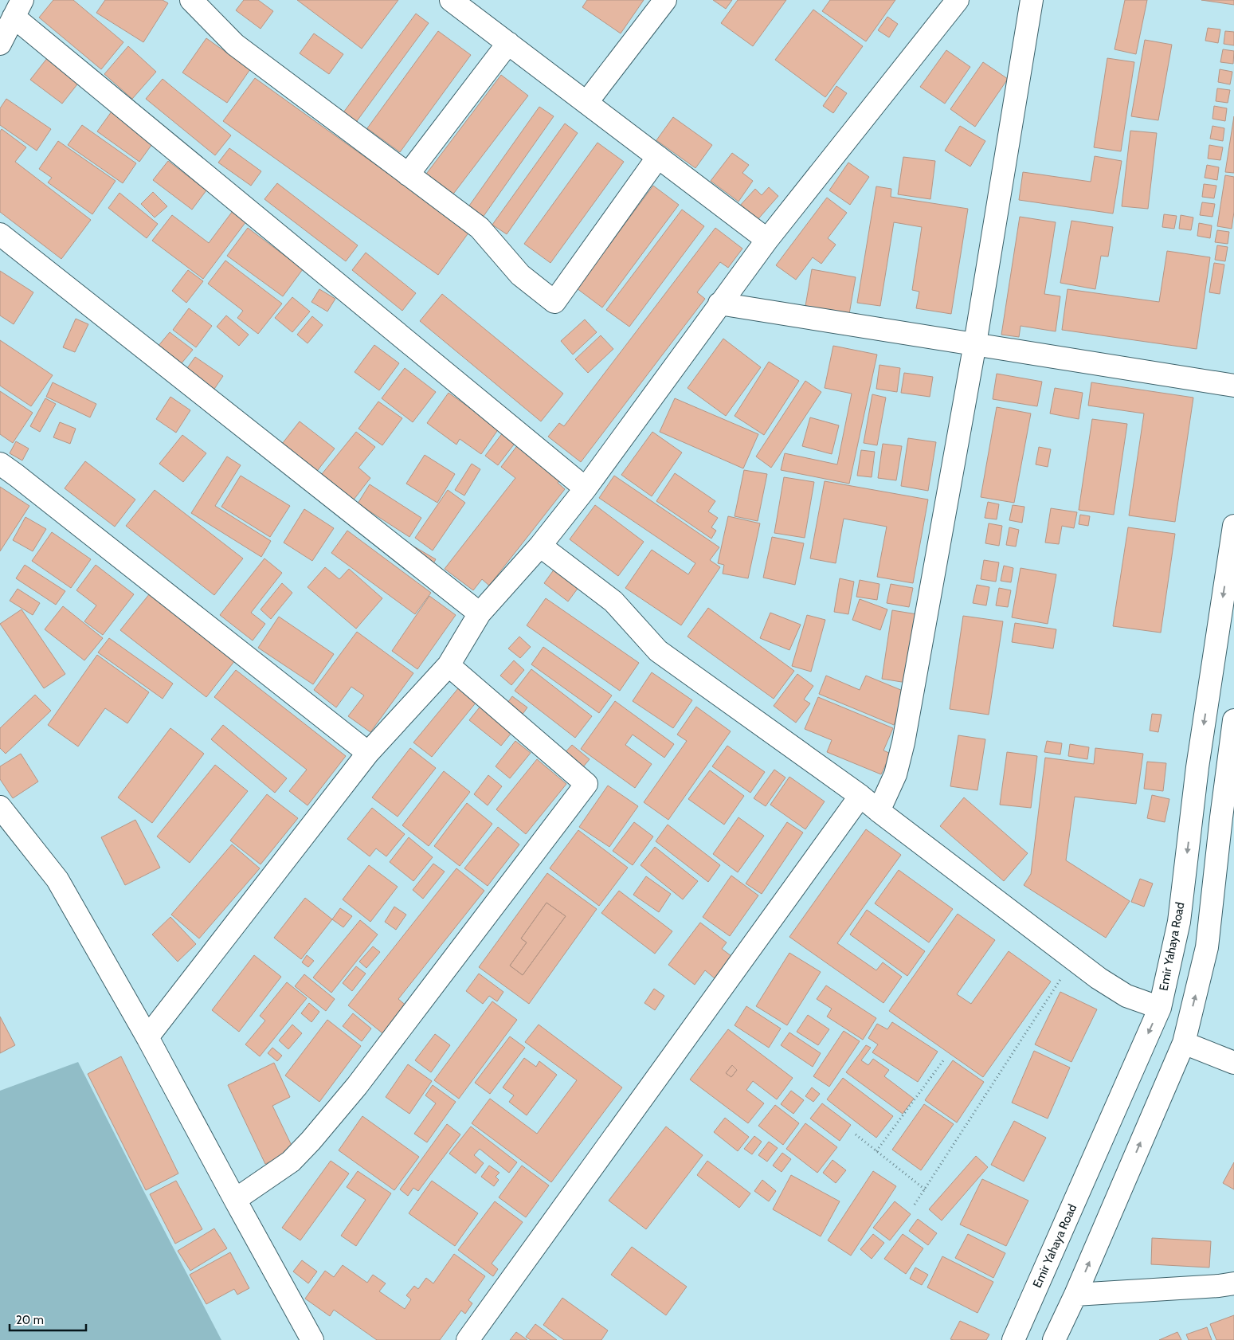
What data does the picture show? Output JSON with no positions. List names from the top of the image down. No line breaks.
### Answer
{"streets":{"street":["Emir Yahaya Road"]},"scale_bar":"20 m"}
